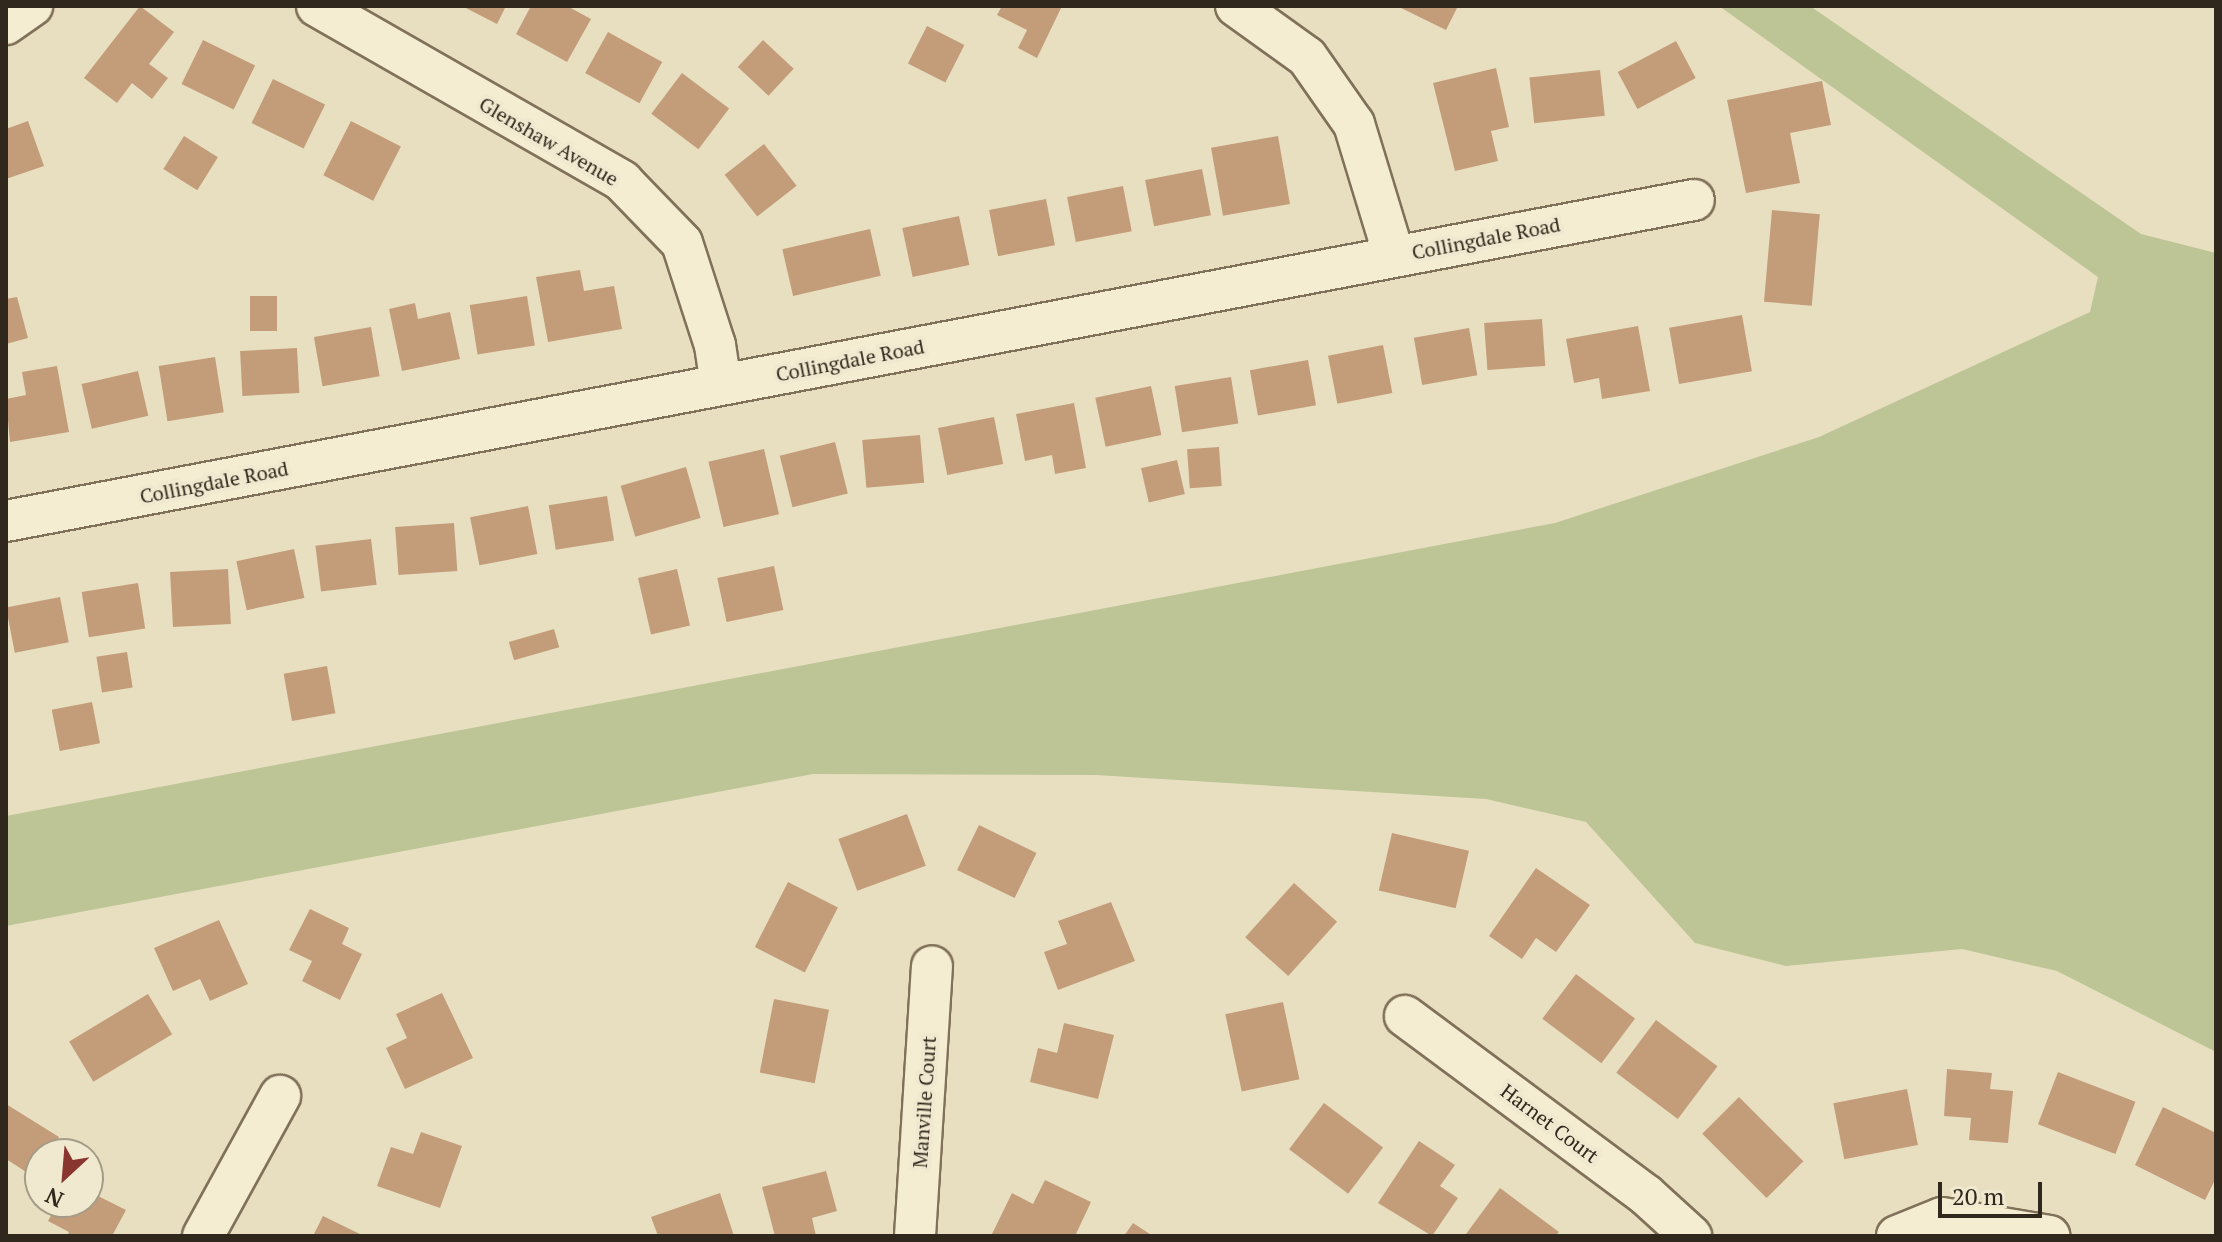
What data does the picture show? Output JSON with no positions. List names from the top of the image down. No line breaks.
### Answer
{"streets":{"street":["Glenshaw Avenue","Collingdale Road","Manville Court","Harnet Court"]},"crossings":[["Glenshaw Avenue","Collingdale Road"]],"scale_bar":"20 m","north":"bottom left"}
